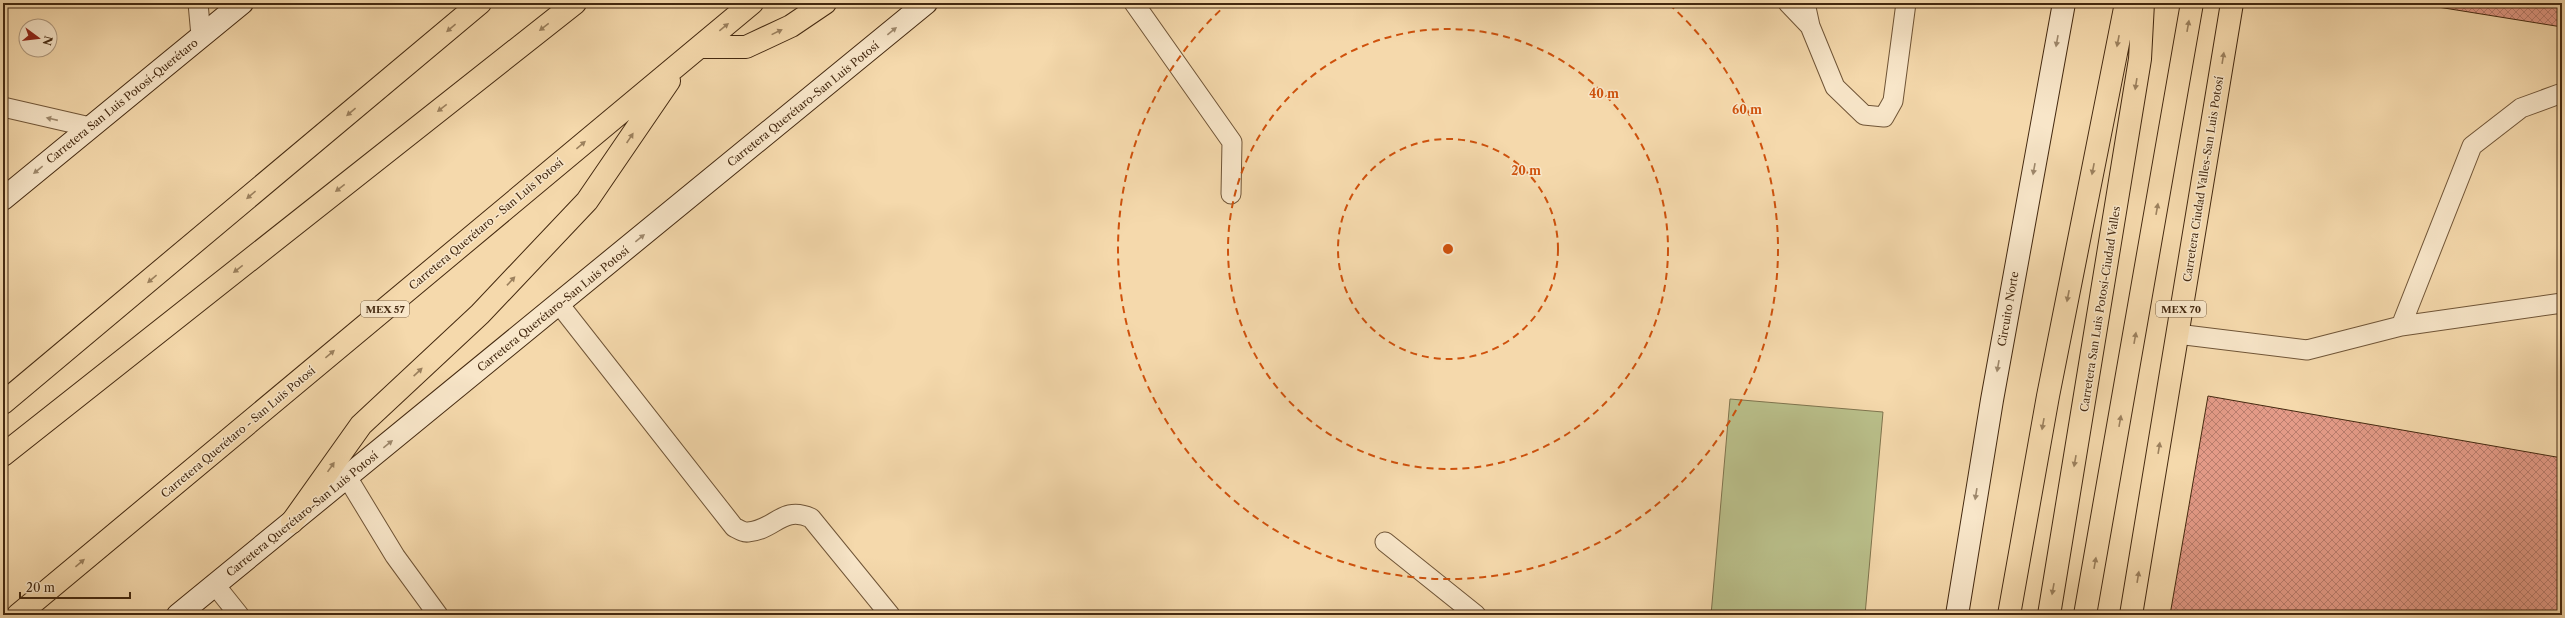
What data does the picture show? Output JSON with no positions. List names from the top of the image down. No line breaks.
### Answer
{"streets":{"main road":["Carretera San Luis Potosí-Querétaro","Carretera Querétaro-San Luis Potosí","Carretera Ciudad Valles-San Luis Potosí","Carretera Querétaro - San Luis Potosí","MEX 57","Circuito Norte","Carretera San Luis Potosí-Ciudad Valles","MEX 70"]},"scale_bar":"20 m","north":"right","rings":["40 m","60 m","20 m"]}
